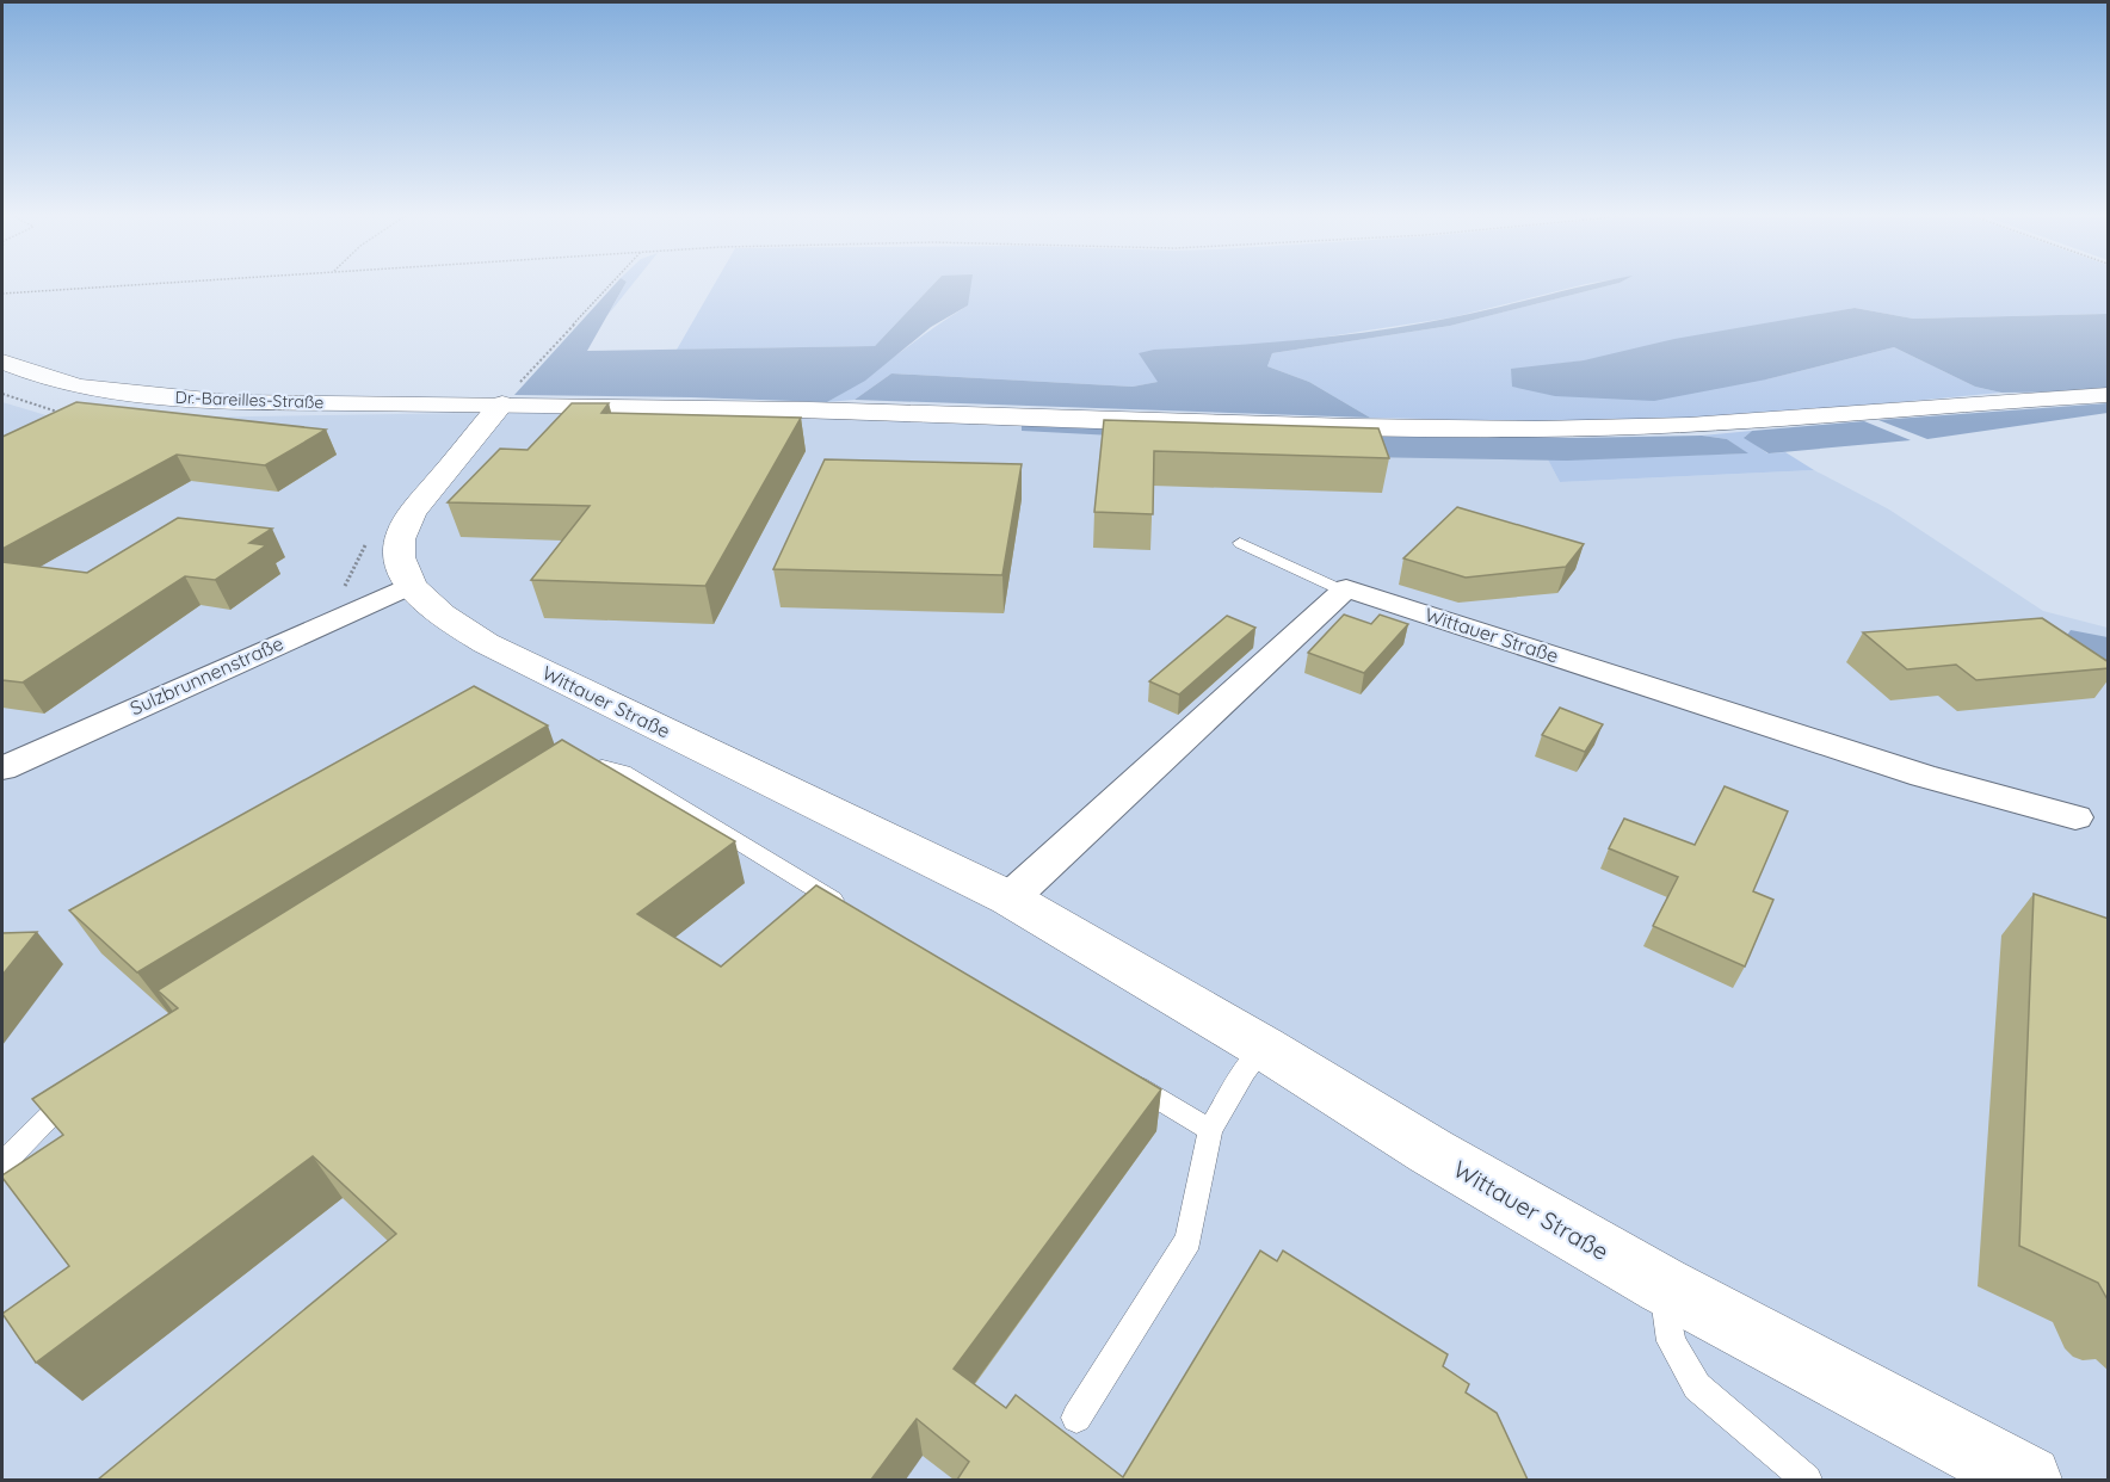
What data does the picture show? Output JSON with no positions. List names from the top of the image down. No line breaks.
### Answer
{"streets":{"main road":["Dr.-Bareilles-Straße","Wittauer Straße"],"street":["Sulzbrunnenstraße"]},"crossings":[["Dr.-Bareilles-Straße","Wittauer Straße"],["Wittauer Straße","Sulzbrunnenstraße"]]}
